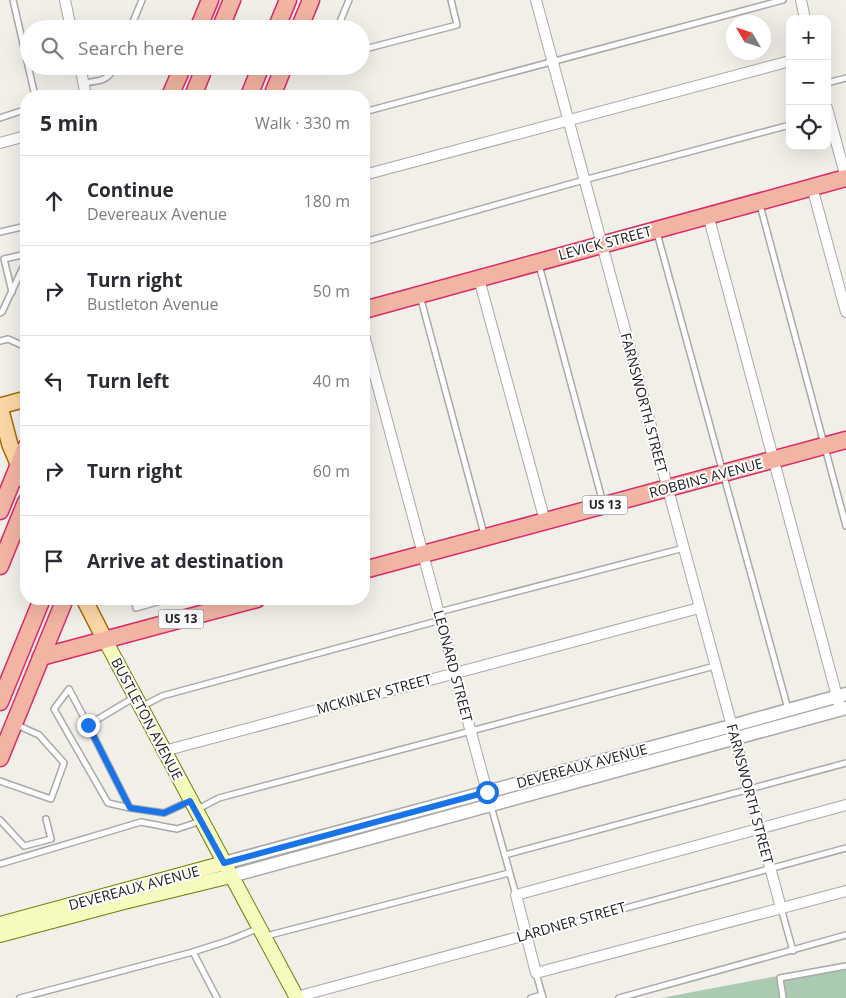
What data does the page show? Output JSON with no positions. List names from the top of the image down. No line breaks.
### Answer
{"streets":{"highway":["LEVICK STREET","ROBBINS AVENUE","US 13"],"main road":["BUSTLETON AVENUE","DEVEREAUX AVENUE"],"street":["FARNSWORTH STREET","LEONARD STREET","MCKINLEY STREET","LARDNER STREET"]},"crossings":[["LEVICK STREET","FARNSWORTH STREET"],["FARNSWORTH STREET","ROBBINS AVENUE"],["FARNSWORTH STREET","MCKINLEY STREET"],["FARNSWORTH STREET","DEVEREAUX AVENUE"],["FARNSWORTH STREET","LARDNER STREET"],["ROBBINS AVENUE","LEONARD STREET"],["US 13","BUSTLETON AVENUE"],["LEONARD STREET","MCKINLEY STREET"],["LEONARD STREET","DEVEREAUX AVENUE"],["LEONARD STREET","LARDNER STREET"],["MCKINLEY STREET","BUSTLETON AVENUE"],["BUSTLETON AVENUE","DEVEREAUX AVENUE"],["BUSTLETON AVENUE","LARDNER STREET"]],"north":"top left","page":{"map_buttons":["+","−"],"search":"Search here","heading":["5 min","Walk · 330 m"],"list":[["Continue","Devereaux Avenue","180 m"],["Turn right","Bustleton Avenue","50 m"],["Turn left","40 m"],["Turn right","60 m"],"Arrive at destination"]}}
